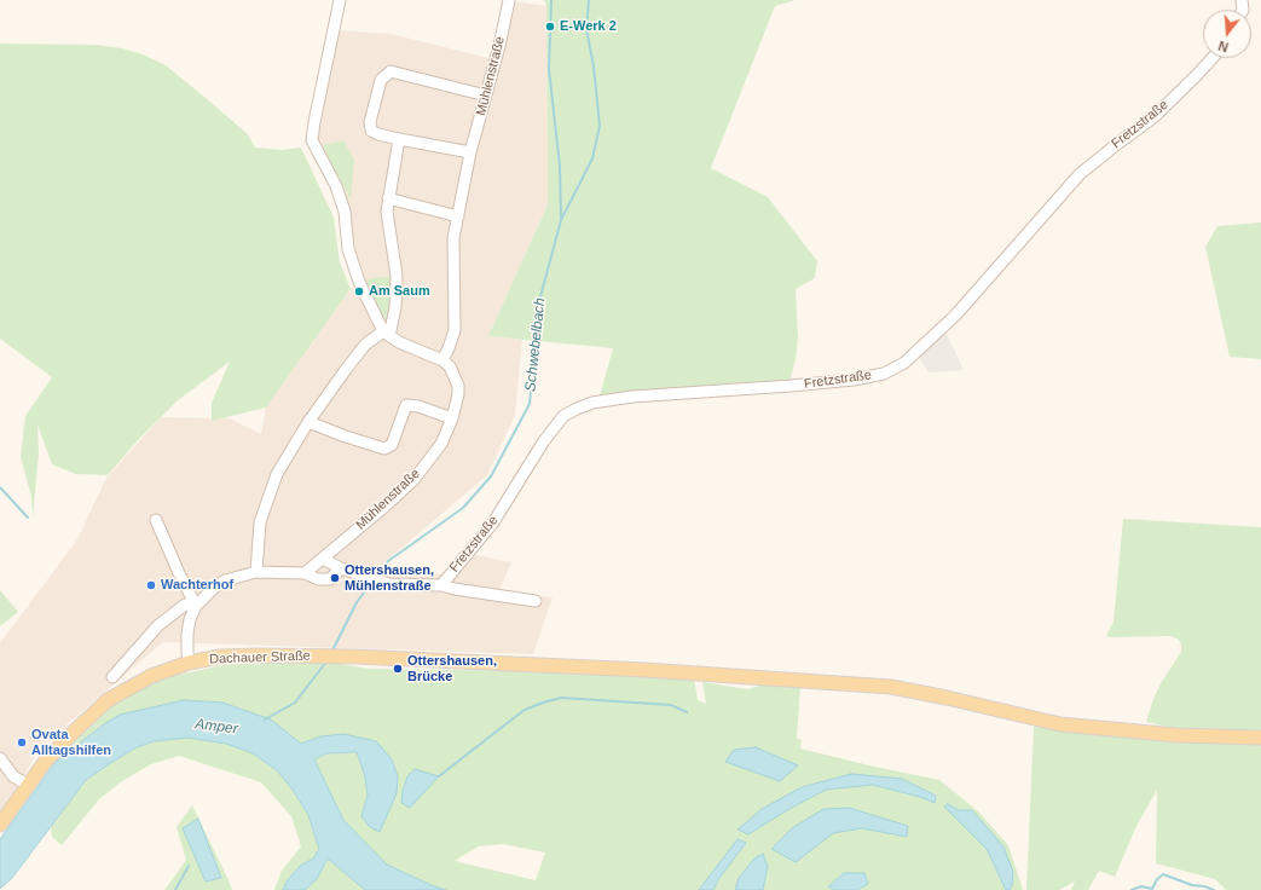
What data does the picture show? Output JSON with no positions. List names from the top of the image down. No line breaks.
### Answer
{"streets":{"main road":["Dachauer Straße"],"street":["Mühlenstraße","Fretzstraße"]},"water":["Schwebelbach","Amper"],"places":["E-Werk 2","Am Saum","Ottershausen, Mühlenstraße","Wachterhof","Ottershausen, Brücke","Ovata Alltagshilfen"],"north":"bottom"}
